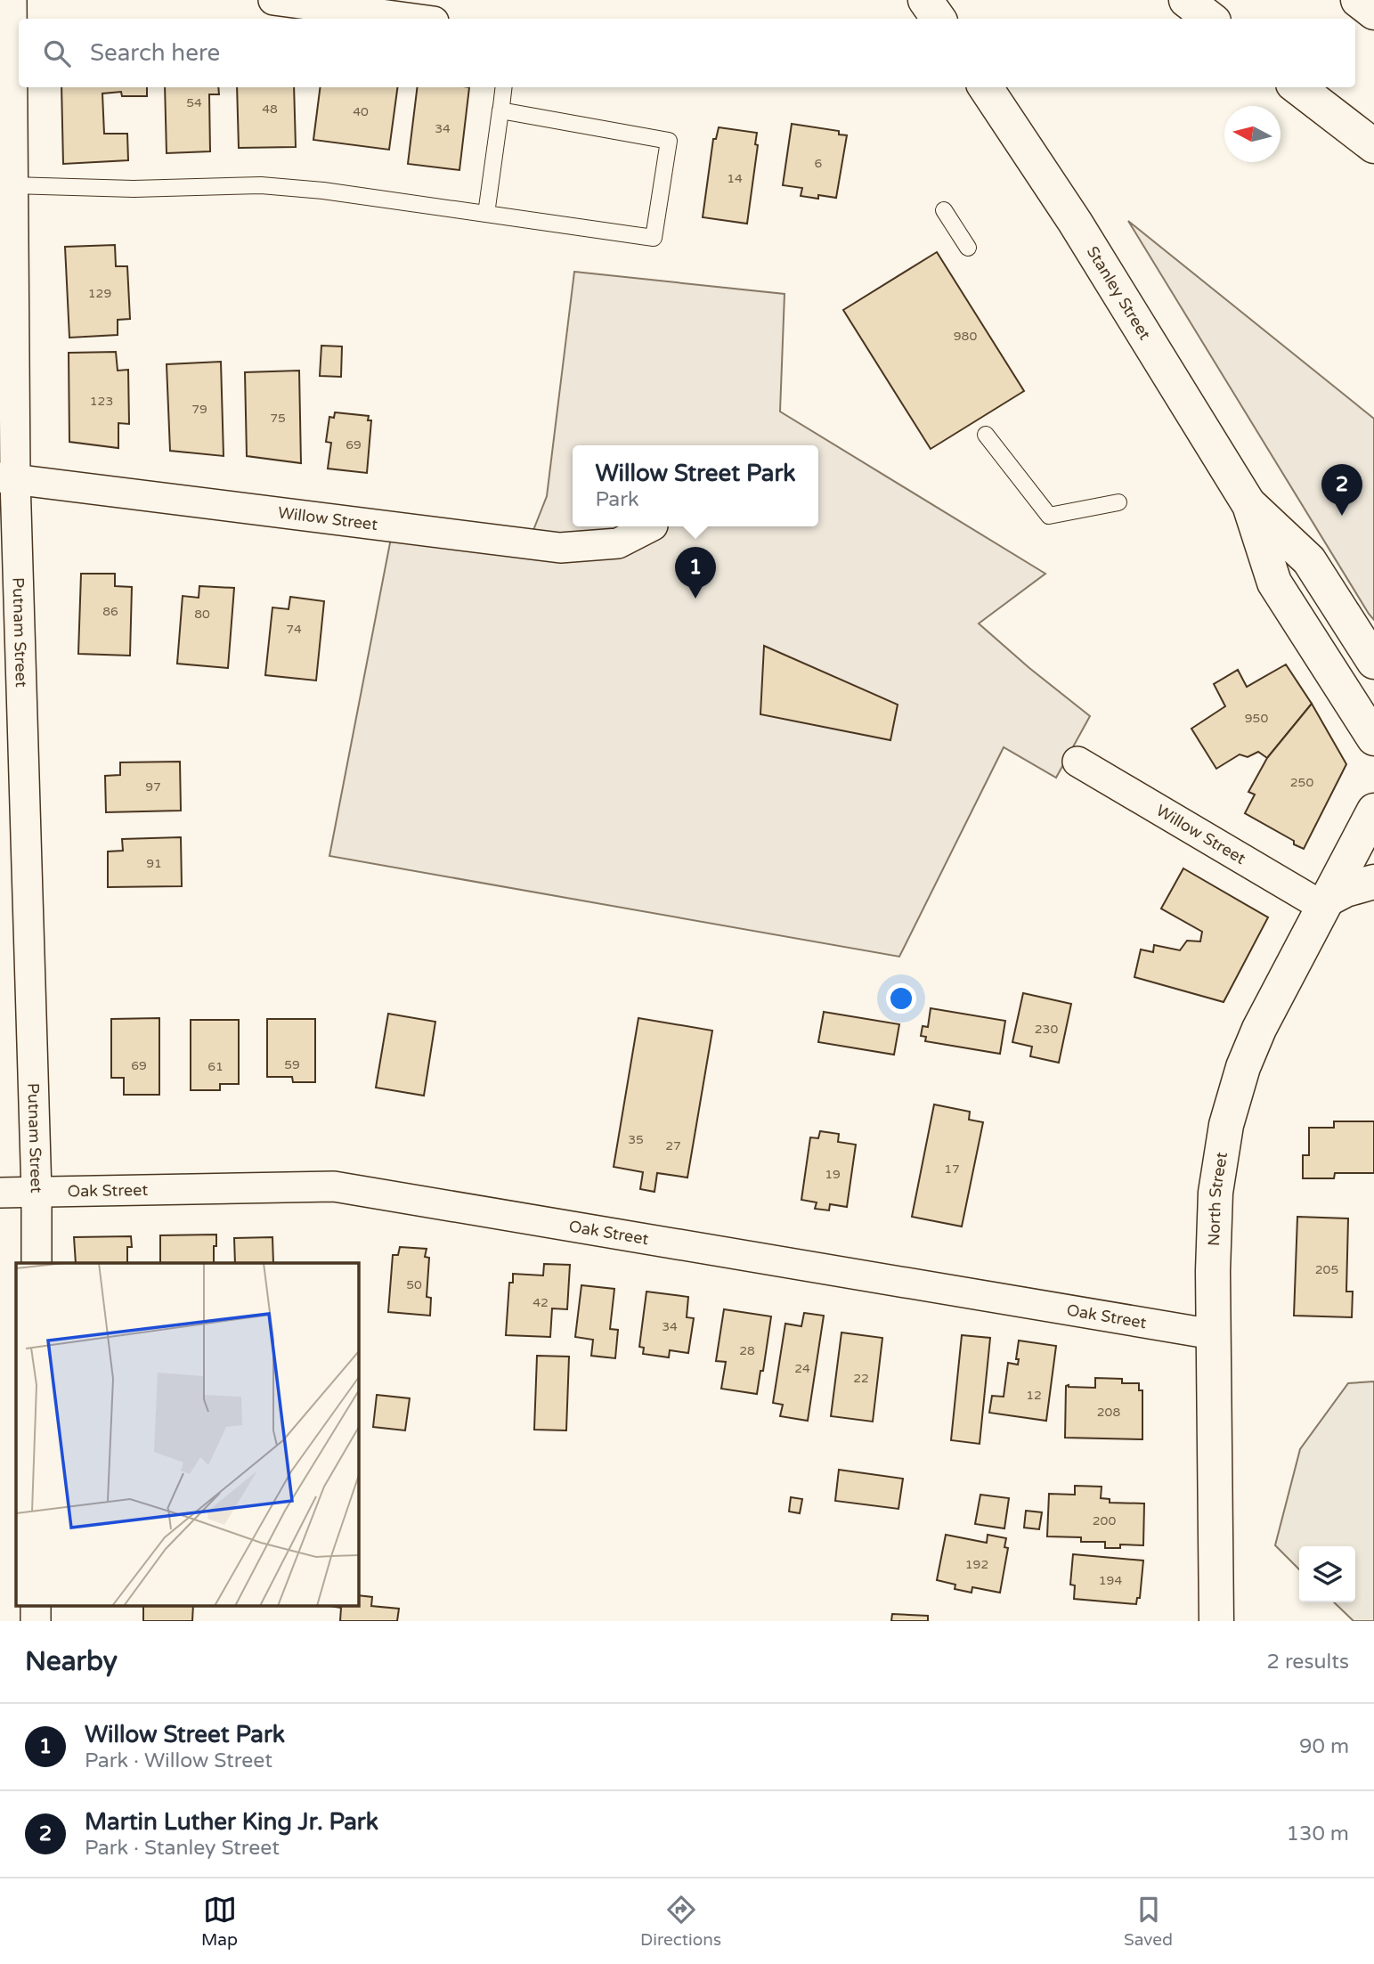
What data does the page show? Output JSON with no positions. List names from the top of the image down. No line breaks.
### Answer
{"streets":{"main road":["Stanley Street","North Street"],"street":["Willow Street","Putnam Street","Oak Street"]},"crossings":[["Willow Street","Putnam Street"],["Willow Street","North Street"],["Putnam Street","Oak Street"],["Oak Street","North Street"]],"house_numbers":["54","48","40","34","6","14","129","980","123","79","75","69","86","80","74","950","250","97","91","230","59","69","61","35","27","17","19","205","50","42","34","28","24","22","12","208","200","192","194"],"north":"left","page":{"search":"Search here","popup":["Willow Street Park","Park"],"pins":["2","1"],"heading":["Nearby","2 results"],"list":[{"mark":"1","name":"Willow Street Park","note":"Park · Willow Street","value":"90 m"},{"mark":"2","name":"Martin Luther King Jr. Park","note":"Park · Stanley Street","value":"130 m"}],"nav":["Map","Directions","Saved"]}}
